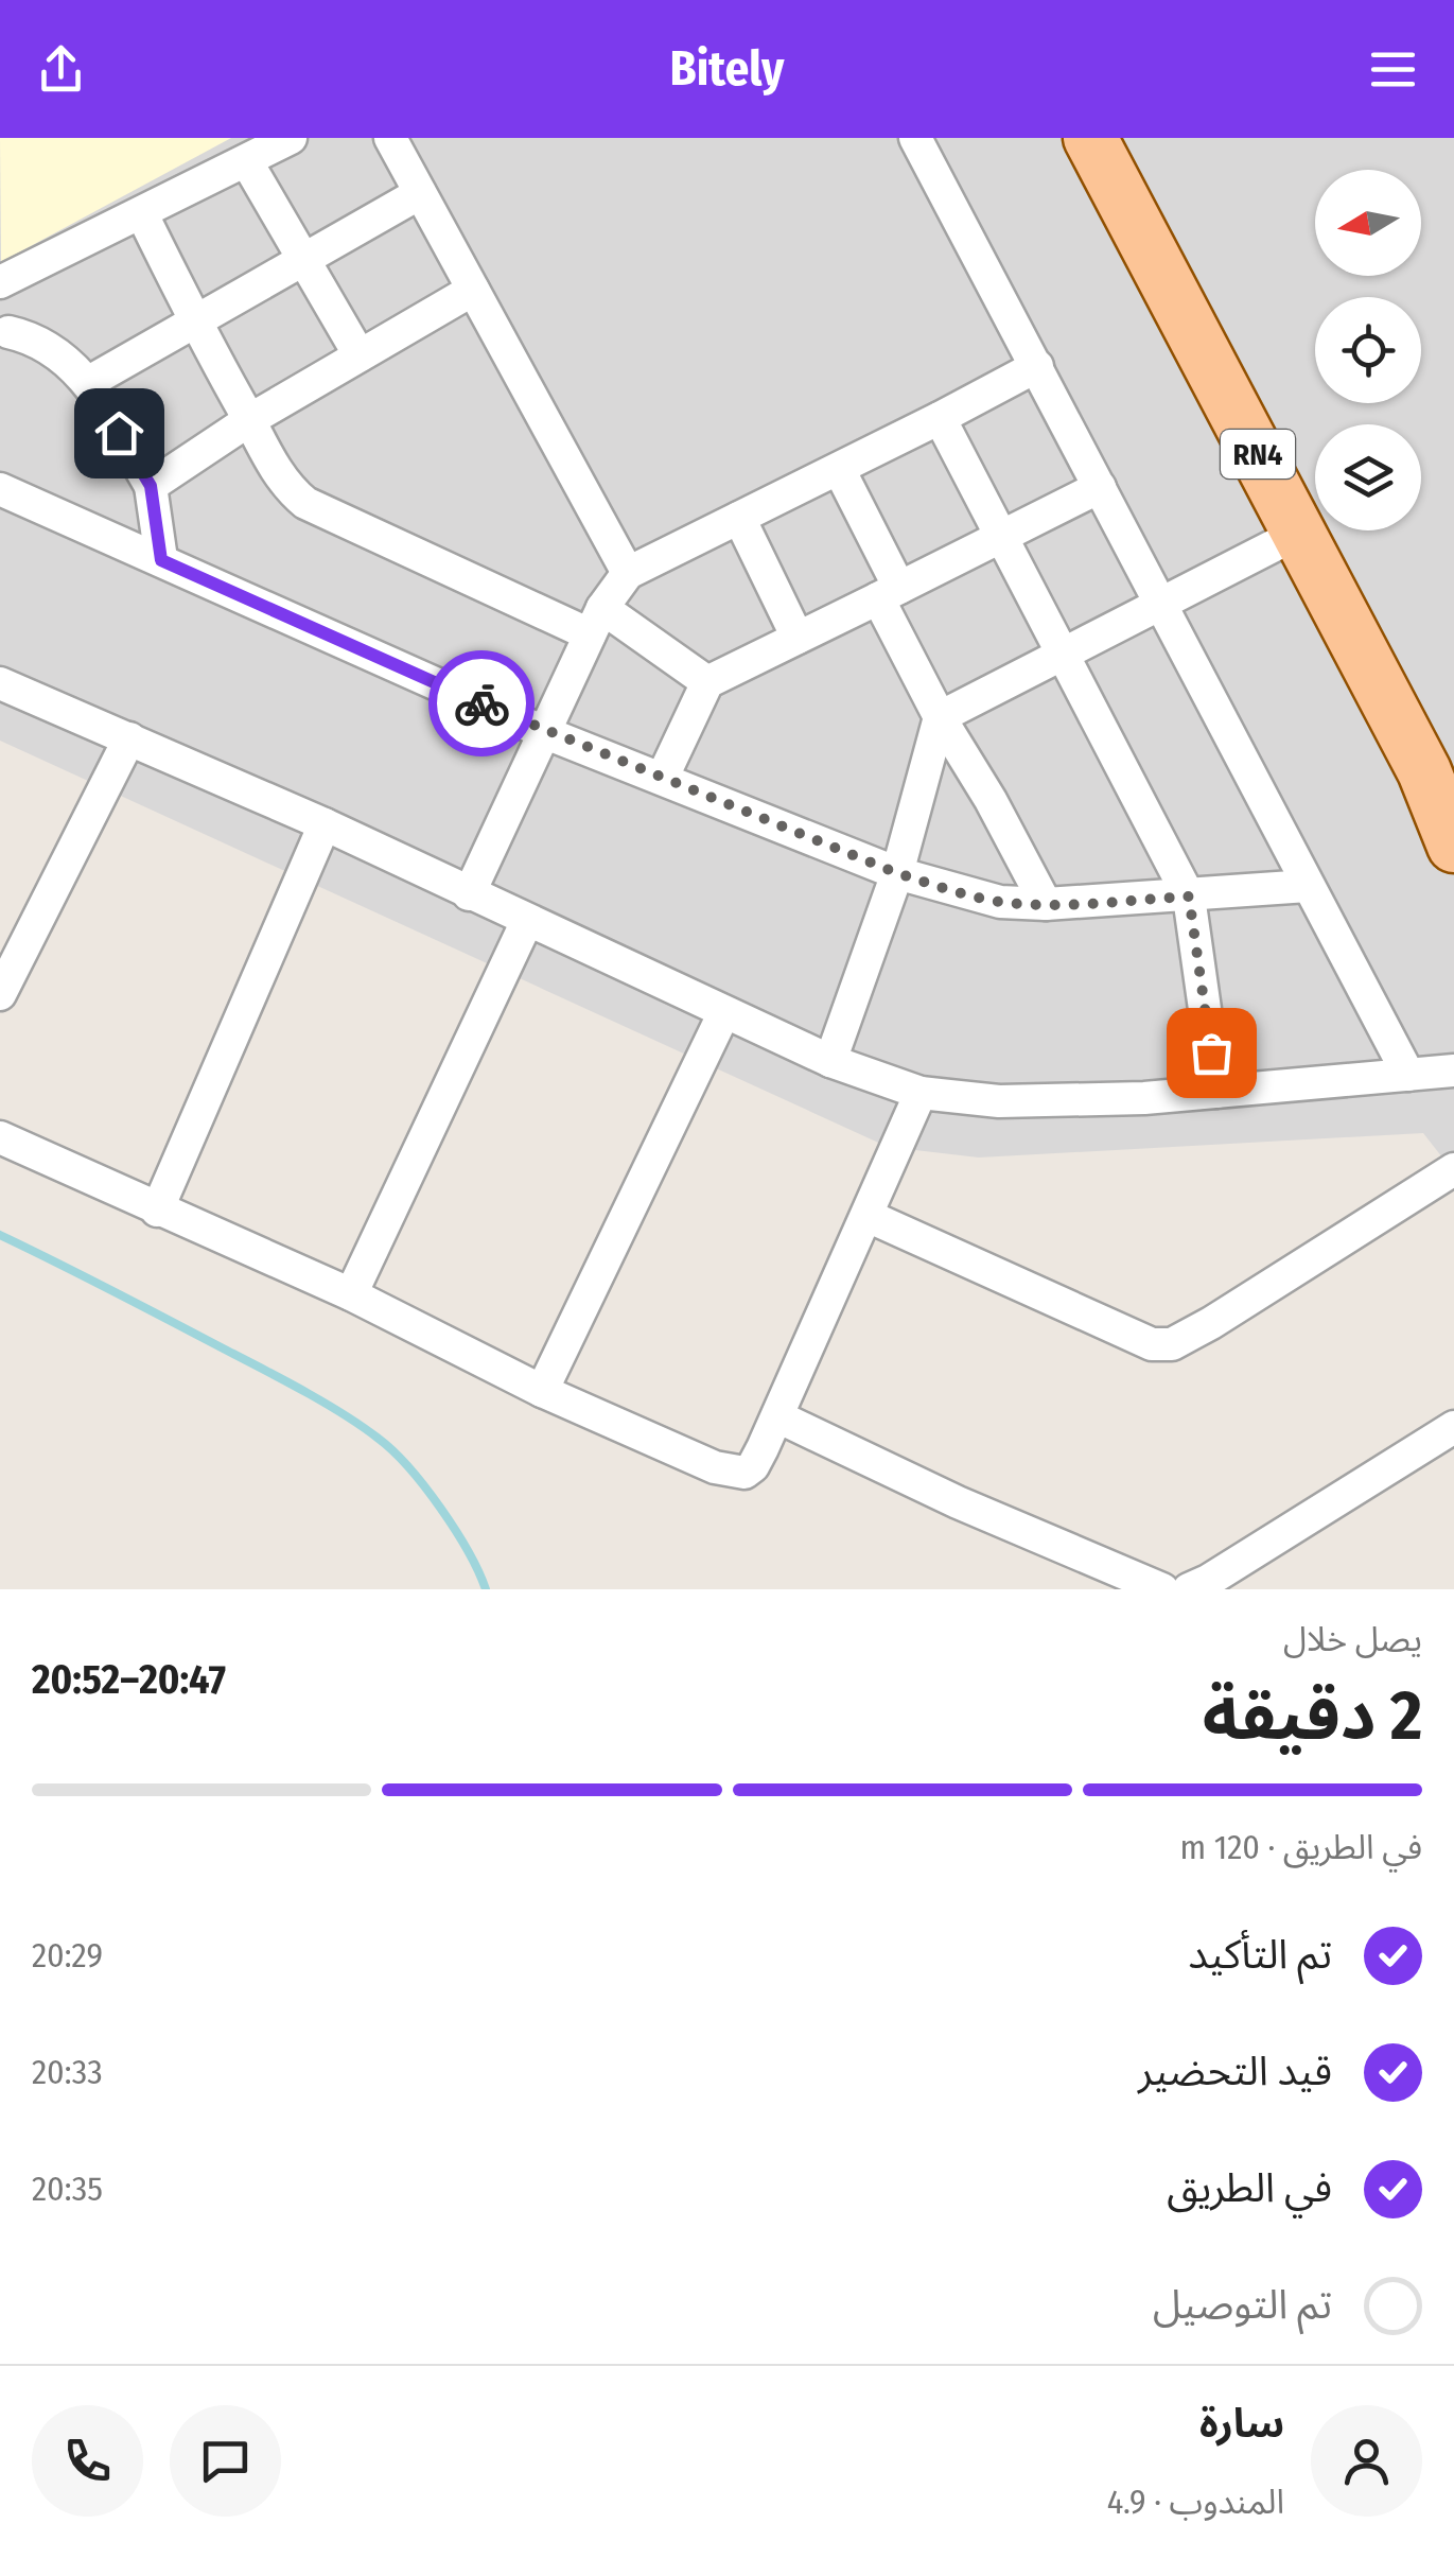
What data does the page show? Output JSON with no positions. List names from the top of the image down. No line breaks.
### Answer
{"streets":{"main road":["RN4"]},"north":"left","page":{"header":"Bitely","heading":["2 دقيقة","يصل خلال","20:47–20:52"],"panel":["سارة","المندوب · 4.9"],"bar":"في الطريق · 120 m","list":[["تم التأكيد","20:29"],["قيد التحضير","20:33"],["في الطريق","20:35"],"تم التوصيل"]}}
